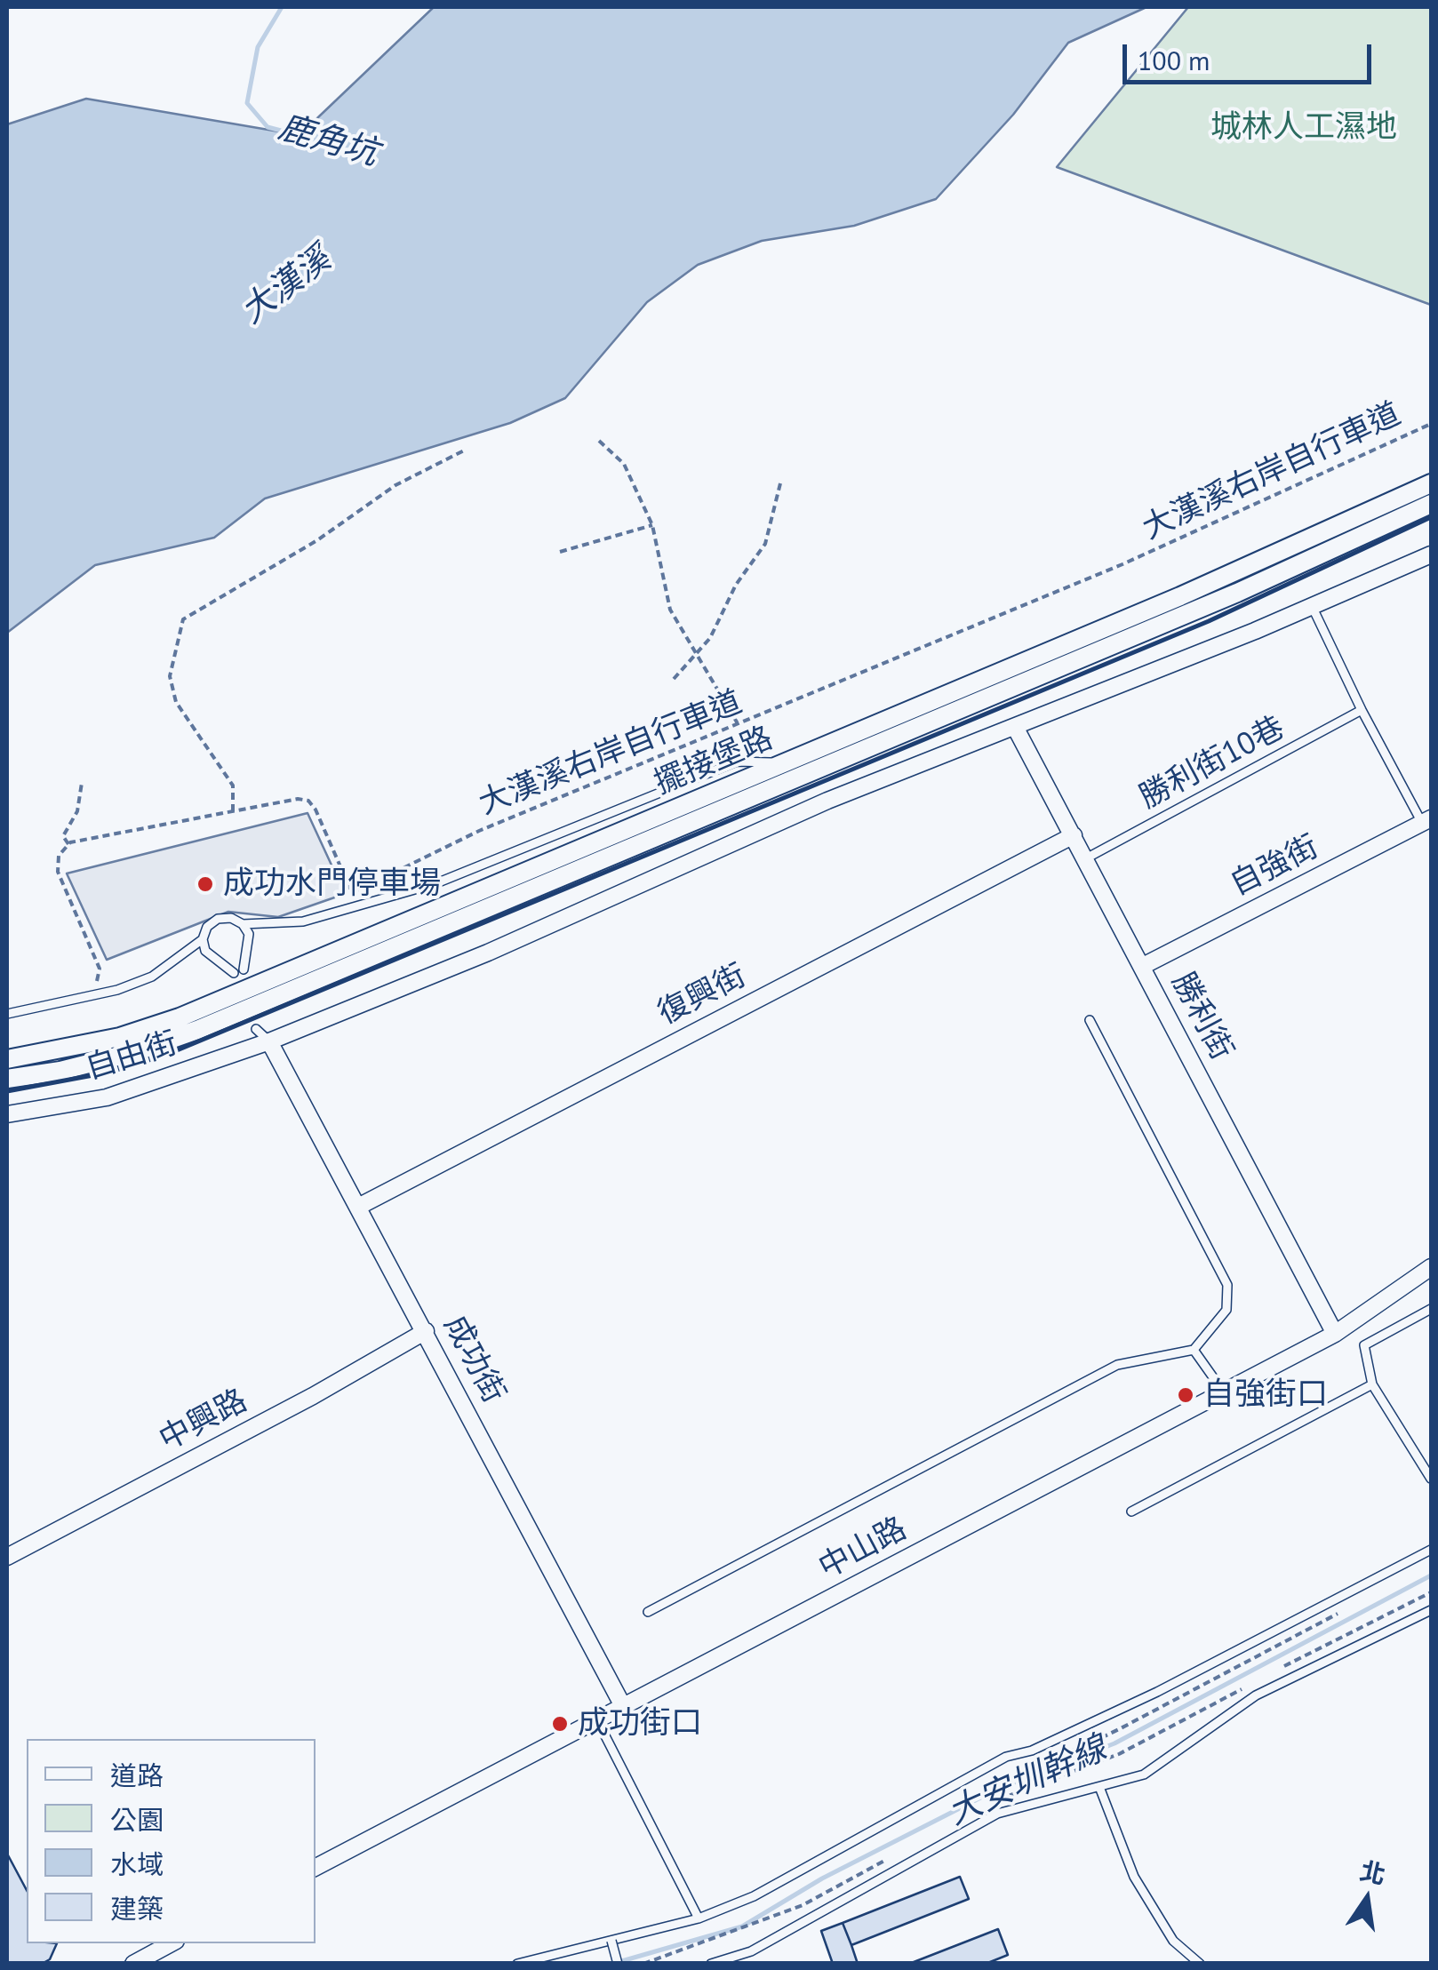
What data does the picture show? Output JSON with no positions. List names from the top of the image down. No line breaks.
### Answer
{"streets":{"street":["擺接堡路","自強街","復興街","勝利街","自由街","成功街","中興路","中山路"],"lane":["勝利街10巷"],"path":["大漢溪右岸自行車道"]},"crossings":[["勝利街10巷","勝利街"],["自強街","勝利街"],["復興街","勝利街"],["復興街","成功街"],["勝利街","自由街"],["勝利街","中山路"],["自由街","成功街"],["成功街","中興路"],["成功街","中山路"]],"water":["鹿角坑","大漢溪","大安圳幹線"],"parks":["城林人工濕地"],"places":["成功水門停車場","自強街口","成功街口"],"legend":["道路","公園","水域","建築"],"scale_bar":"100 m","north":"top"}
